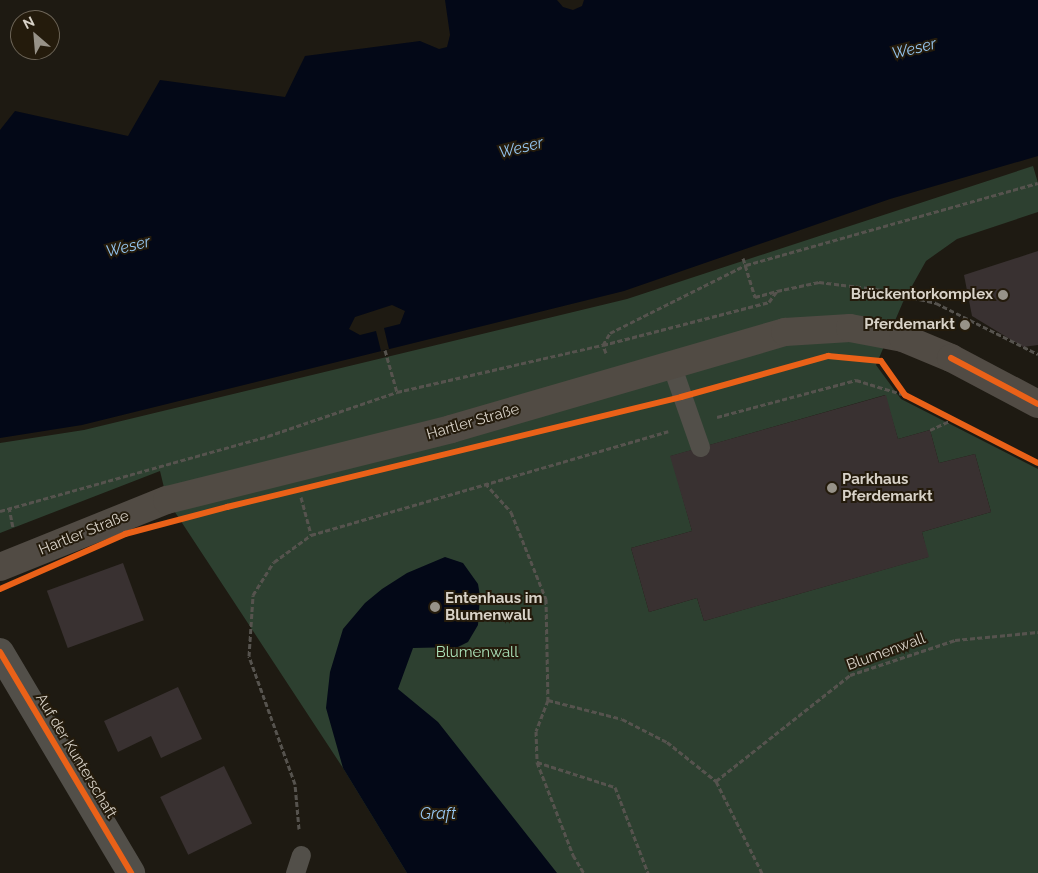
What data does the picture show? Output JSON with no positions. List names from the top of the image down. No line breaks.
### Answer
{"streets":{"main road":["Hartler Straße"],"street":["Auf der Kunterschaft"],"path":["Blumenwall"]},"water":["Weser","Graft"],"parks":["Blumenwall"],"places":["Brückentorkomplex","Pferdemarkt","Parkhaus Pferdemarkt","Entenhaus im Blumenwall"],"north":"top left"}
